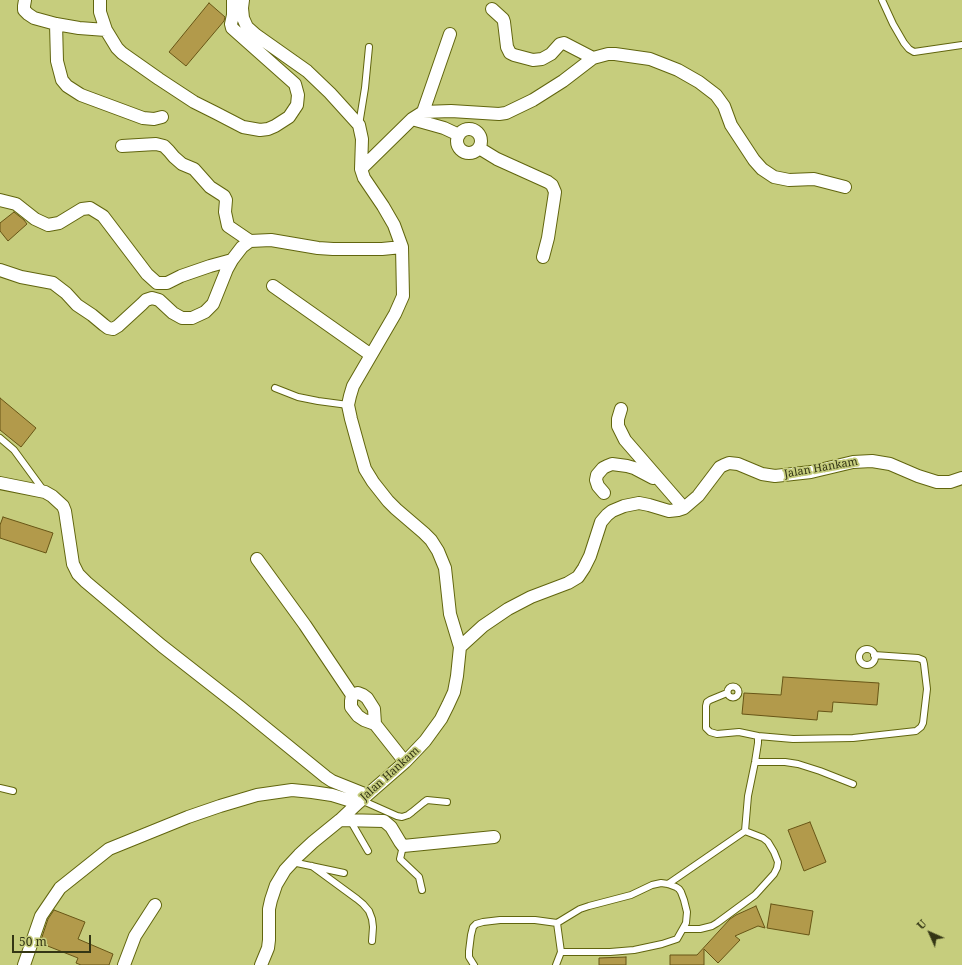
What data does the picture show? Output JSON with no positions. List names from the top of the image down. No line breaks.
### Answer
{"streets":{"street":["Jalan Hankam"]},"scale_bar":"50 m","north":"top left"}
